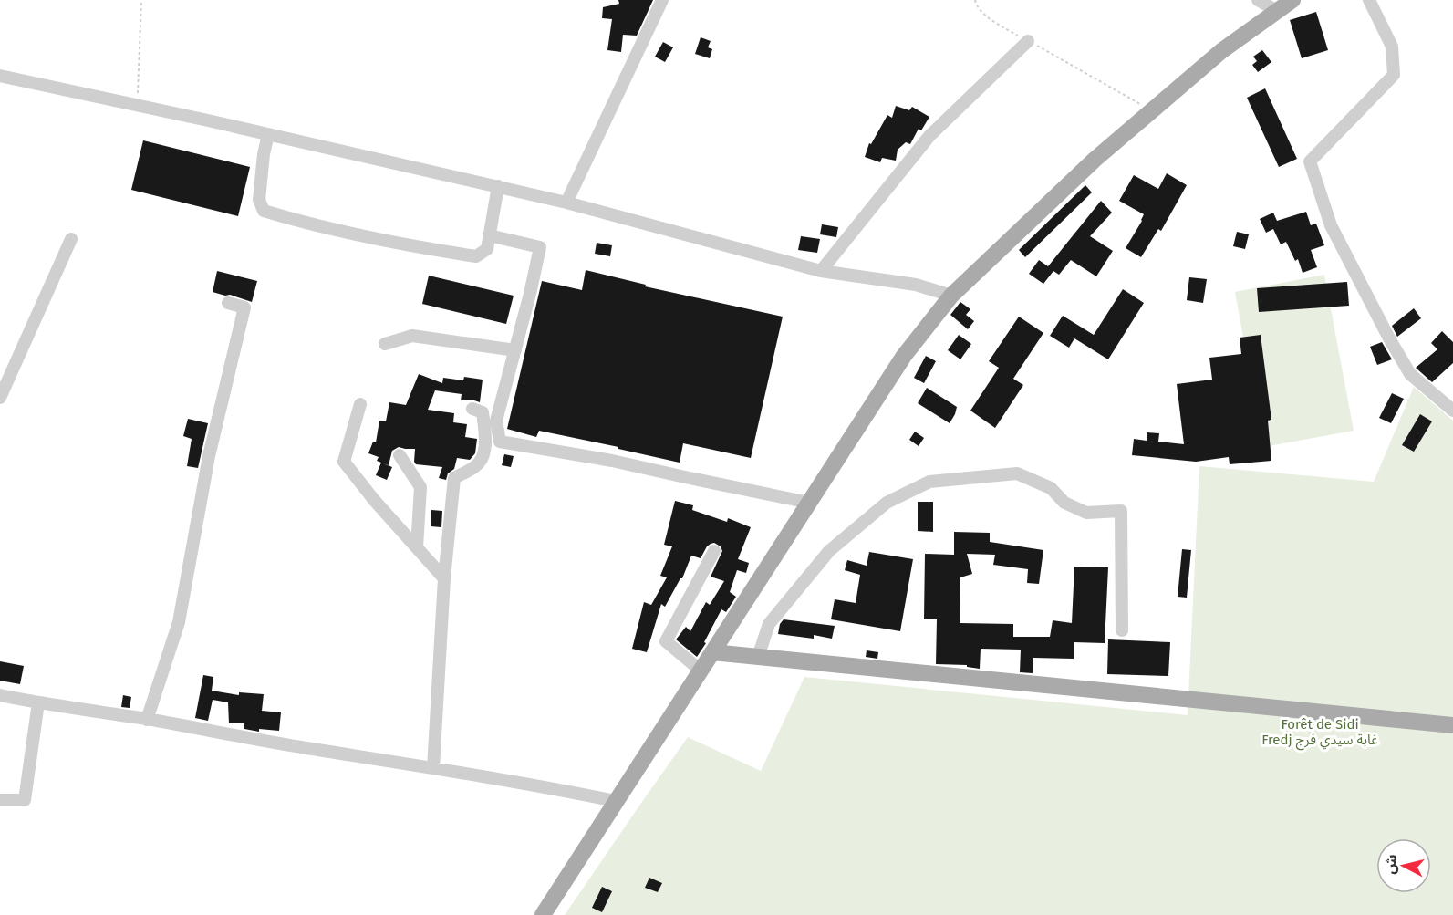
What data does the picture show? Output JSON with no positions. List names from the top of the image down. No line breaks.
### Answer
{"parks":["Forêt de Sidi Fredj غابة سيدي فرج"],"north":"left"}
